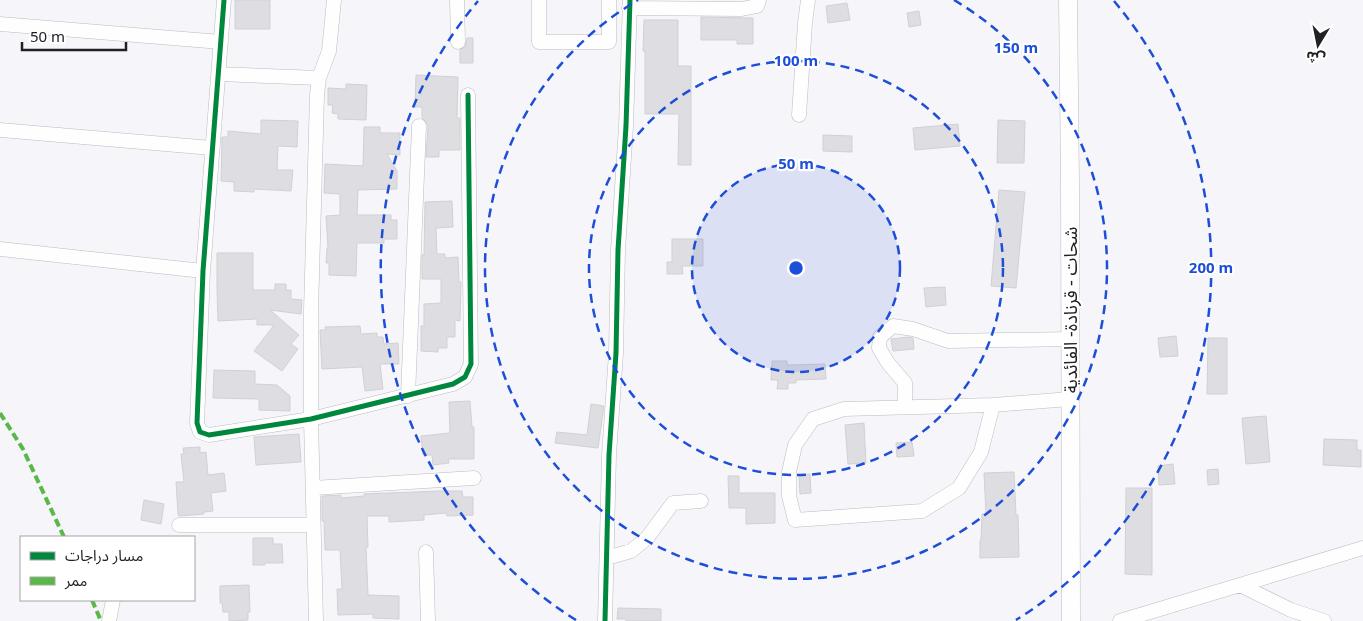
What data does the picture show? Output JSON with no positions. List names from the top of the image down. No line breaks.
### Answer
{"streets":{"main road":["شحات - قرنادة- الفائدية"]},"legend":["مسار دراجات","ممر"],"scale_bar":"50 m","north":"bottom","rings":["150 m","100 m","50 m","200 m"]}
